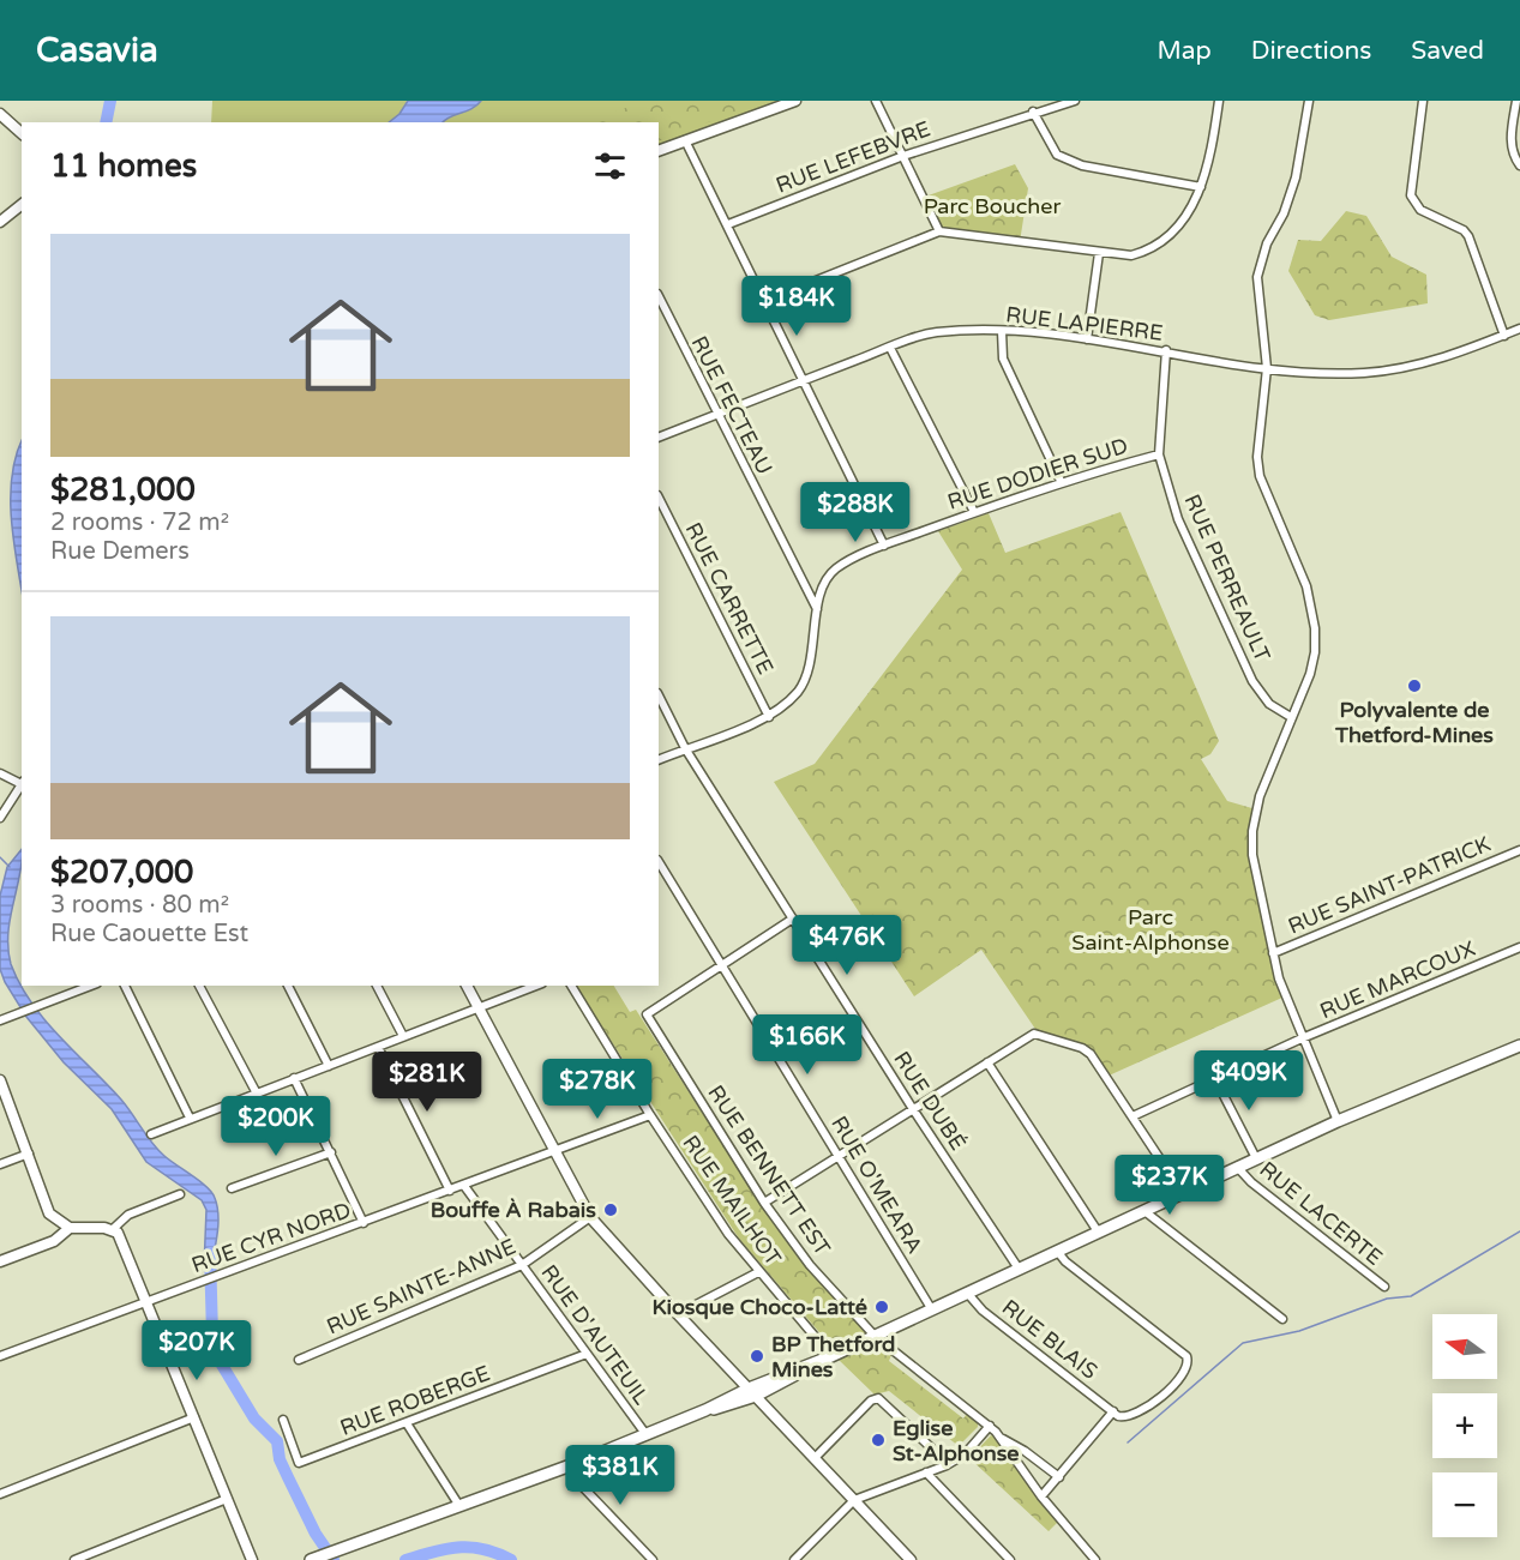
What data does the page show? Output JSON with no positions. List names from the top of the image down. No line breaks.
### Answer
{"streets":{"street":["RUE LEFEBVRE","RUE LAPIERRE","RUE FECTEAU","RUE DODIER SUD","RUE PERREAULT","RUE CARRETTE","RUE SAINT-PATRICK","RUE MARCOUX","RUE DUBÉ","RUE BENNETT EST","RUE O'MEARA","RUE MAILHOT","RUE LACERTE","RUE CYR NORD","RUE SAINTE-ANNE","RUE D'AUTEUIL","RUE BLAIS","RUE ROBERGE"]},"crossings":[["RUE LAPIERRE","RUE FECTEAU"],["RUE LAPIERRE","RUE PERREAULT"],["RUE FECTEAU","RUE DODIER SUD"],["RUE DODIER SUD","RUE PERREAULT"],["RUE DODIER SUD","RUE CARRETTE"],["RUE DODIER SUD","RUE DUBÉ"],["RUE BENNETT EST","RUE O'MEARA"],["RUE MAILHOT","RUE CYR NORD"],["RUE CYR NORD","RUE D'AUTEUIL"],["RUE SAINTE-ANNE","RUE D'AUTEUIL"],["RUE D'AUTEUIL","RUE ROBERGE"]],"parks":["Parc Boucher","Parc Saint-Alphonse"],"places":["Polyvalente de Thetford-Mines","Bouffe À Rabais","Kiosque Choco-Latté","BP Thetford Mines","Eglise St-Alphonse"],"north":"left","page":{"header":"Casavia","nav":["Map","Directions","Saved"],"heading":"11 homes","list":[{"name":"$281,000","note":"2 rooms · 72 m² · Rue Demers"},{"name":"$207,000","note":"3 rooms · 80 m² · Rue Caouette Est"}],"price":["$184K","$288K","$476K","$166K","$409K","$281K","$278K","$200K","$237K","$207K","$381K"],"map_buttons":["+","−"]}}
